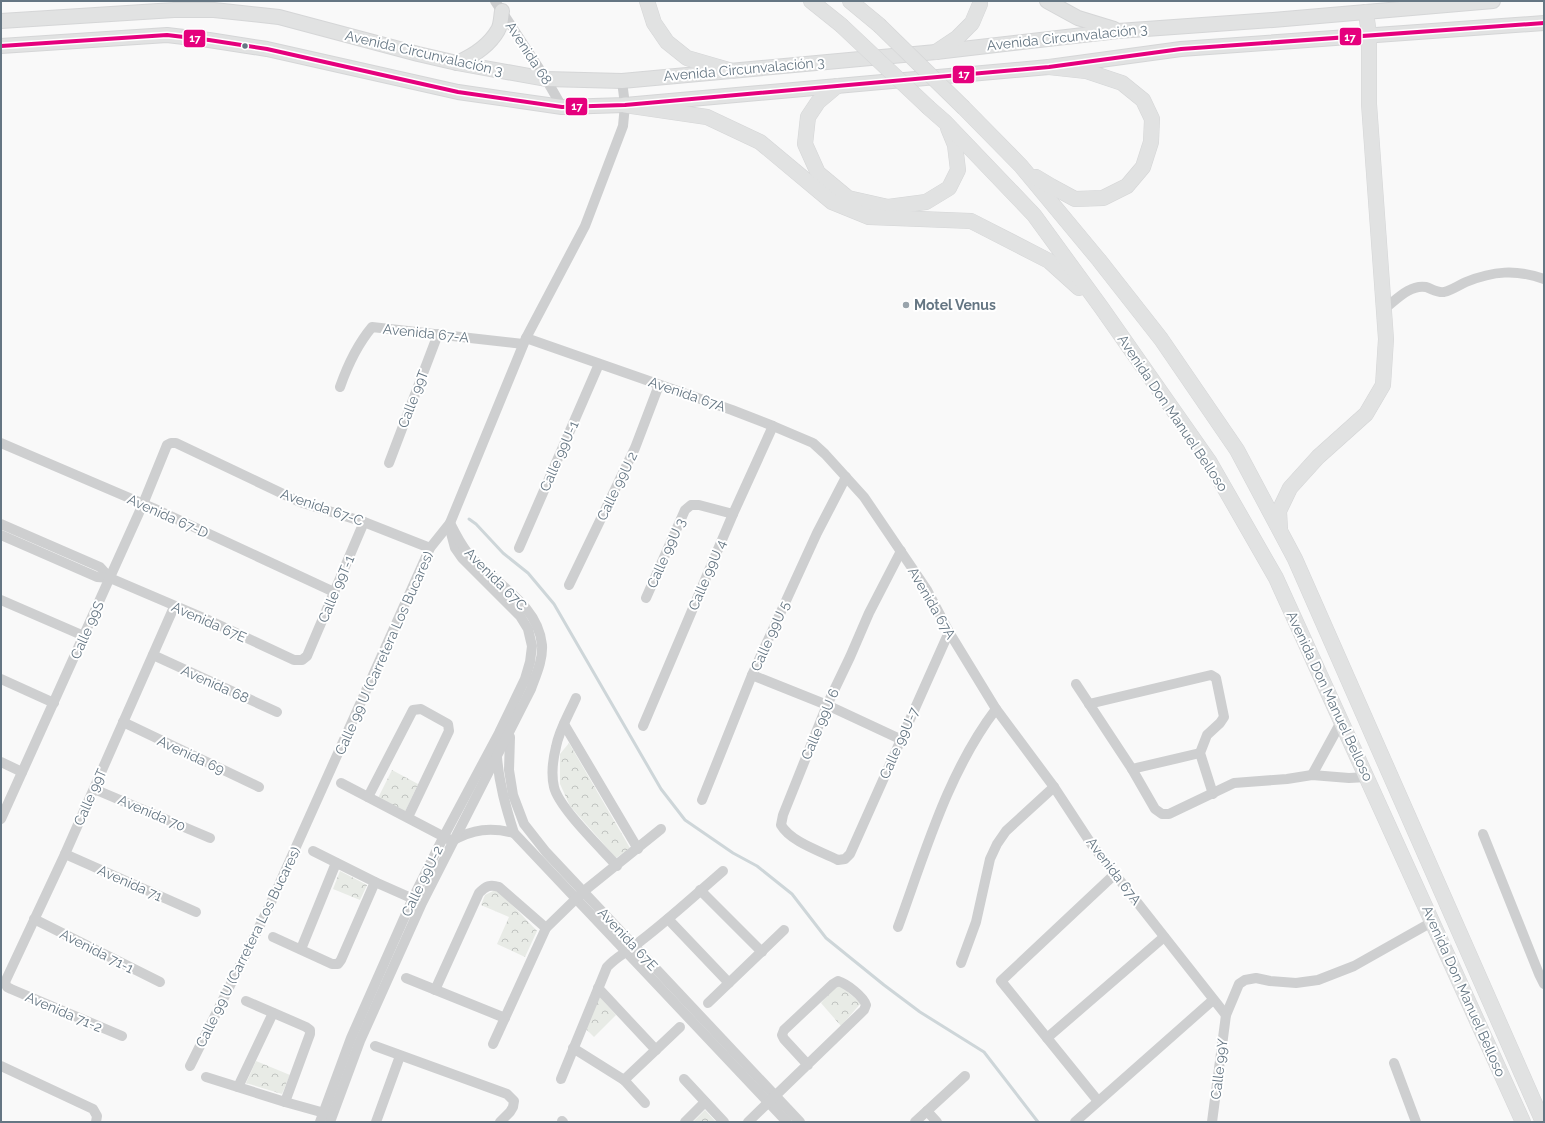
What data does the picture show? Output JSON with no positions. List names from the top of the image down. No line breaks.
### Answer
{"streets":{"main road":["Avenida Circunvalación 3","Avenida Don Manuel Belloso"],"street":["Avenida 68","Avenida 67-A","Avenida 67A","Calle 99T","Calle 99U-1","Calle 99U 2","Avenida 67-C","Avenida 67-D","Calle 99U 3","Calle 99U 4","Avenida 67C","Calle 99T-1","Avenida 67E","Calle 99S","Calle 99U 5","Calle 99 U (Carretera Los Bucares)","Calle 99U 6","Calle 99U-7","Avenida 69","Avenida 70","Calle 99U-2","Avenida 71","Avenida 71-1","Avenida 71-2","Calle 99Y"]},"crossings":[["Avenida Circunvalación 3","Avenida 68"],["Avenida Circunvalación 3","Calle 99 U (Carretera Los Bucares)"],["Avenida 68","Calle 99T"],["Avenida 67-A","Avenida 67A"],["Avenida 67-A","Calle 99T"],["Avenida 67-A","Calle 99 U (Carretera Los Bucares)"],["Avenida 67A","Calle 99U-1"],["Avenida 67A","Calle 99U 2"],["Avenida 67A","Calle 99U 4"],["Avenida 67A","Calle 99U 5"],["Avenida 67A","Calle 99 U (Carretera Los Bucares)"],["Avenida 67A","Calle 99U 6"],["Avenida 67A","Calle 99U-7"],["Avenida 67A","Calle 99Y"],["Calle 99T","Avenida 67E"],["Calle 99T","Avenida 69"],["Calle 99T","Avenida 70"],["Calle 99T","Avenida 71"],["Calle 99T","Avenida 71-1"],["Calle 99T","Avenida 71-2"],["Avenida Don Manuel Belloso","Calle 99Y"],["Avenida 67-C","Calle 99T-1"],["Avenida 67-C","Calle 99S"],["Avenida 67-C","Calle 99 U (Carretera Los Bucares)"],["Avenida 67-D","Calle 99T-1"],["Avenida 67-D","Calle 99S"],["Calle 99U 3","Calle 99U 4"],["Avenida 67C","Calle 99 U (Carretera Los Bucares)"],["Avenida 67C","Calle 99U-2"],["Calle 99T-1","Avenida 67E"],["Avenida 67E","Calle 99S"],["Avenida 67E","Calle 99U-2"],["Calle 99U 6","Calle 99U-7"]],"places":["Motel Venus"],"lines":["transit line 17"]}
